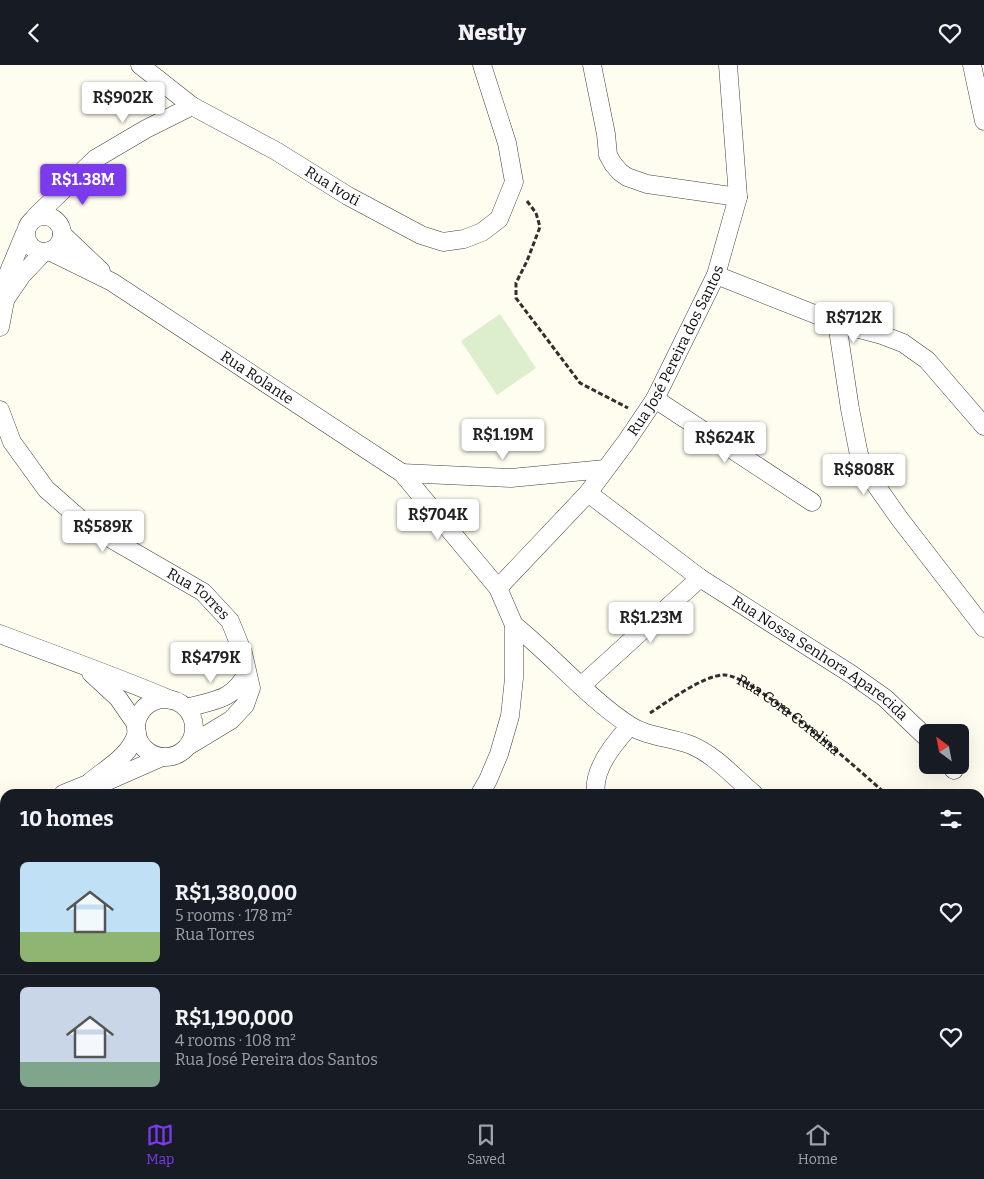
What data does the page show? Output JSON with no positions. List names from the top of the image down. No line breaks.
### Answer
{"streets":{"street":["Rua Ivoti","Rua José Pereira dos Santos","Rua Rolante","Rua Torres","Rua Nossa Senhora Aparecida"],"path":["Rua Cora Coralina"]},"crossings":[["Rua José Pereira dos Santos","Rua Nossa Senhora Aparecida"]],"north":"top left","page":{"header":"Nestly","price":["R$902K","R$1.38M","R$712K","R$1.19M","R$624K","R$808K","R$704K","R$589K","R$1.23M","R$479K"],"heading":"10 homes","list":[{"name":"R$1,380,000","note":"5 rooms · 178 m² · Rua Torres"},{"name":"R$1,190,000","note":"4 rooms · 108 m² · Rua José Pereira dos Santos"}],"tabs":["Map","Saved","Home"]}}
